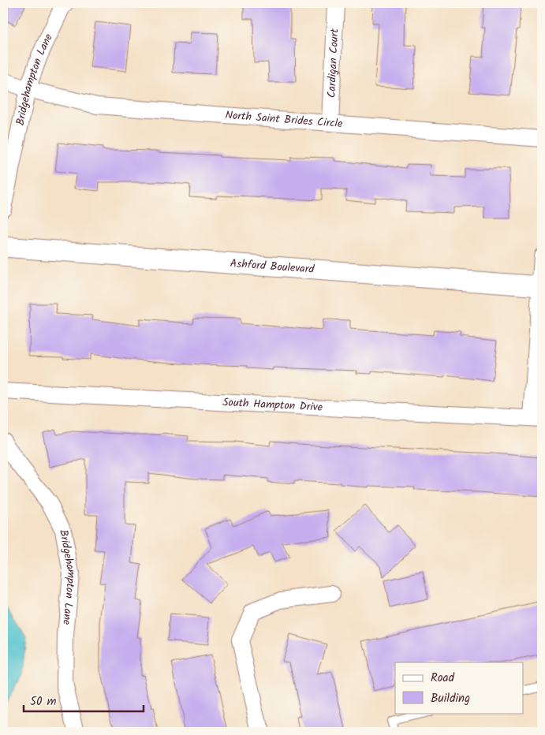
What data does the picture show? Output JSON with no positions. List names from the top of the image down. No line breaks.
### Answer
{"streets":{"street":["Cardigan Court","Bridgehampton Lane","North Saint Brides Circle","Ashford Boulevard","South Hampton Drive"]},"crossings":[["Cardigan Court","North Saint Brides Circle"],["Bridgehampton Lane","North Saint Brides Circle"]],"legend":["Road","Building"],"scale_bar":"50 m"}
